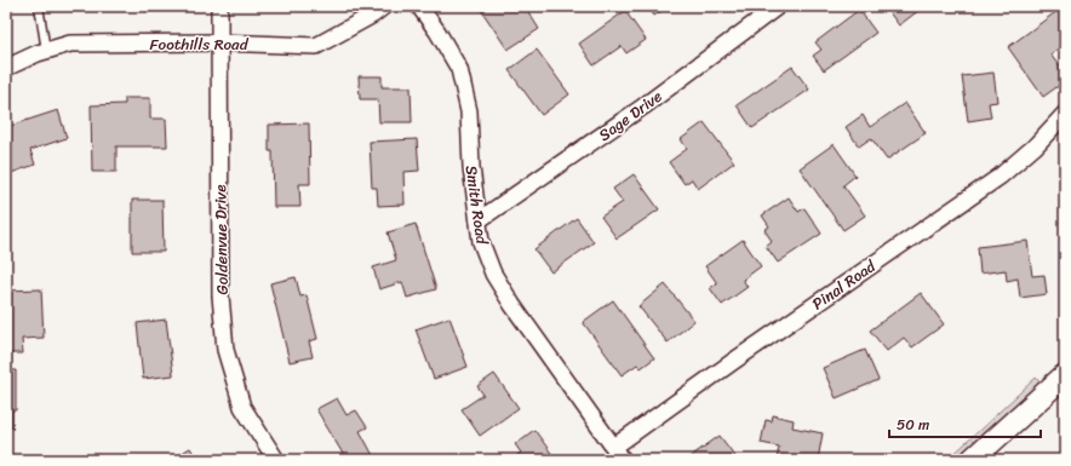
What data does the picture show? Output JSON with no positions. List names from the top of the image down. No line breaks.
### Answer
{"streets":{"street":["Foothills Road","Sage Drive","Smith Road","Goldenvue Drive","Pinal Road"]},"crossings":[["Foothills Road","Goldenvue Drive"],["Sage Drive","Smith Road"],["Smith Road","Pinal Road"]],"scale_bar":"50 m"}
